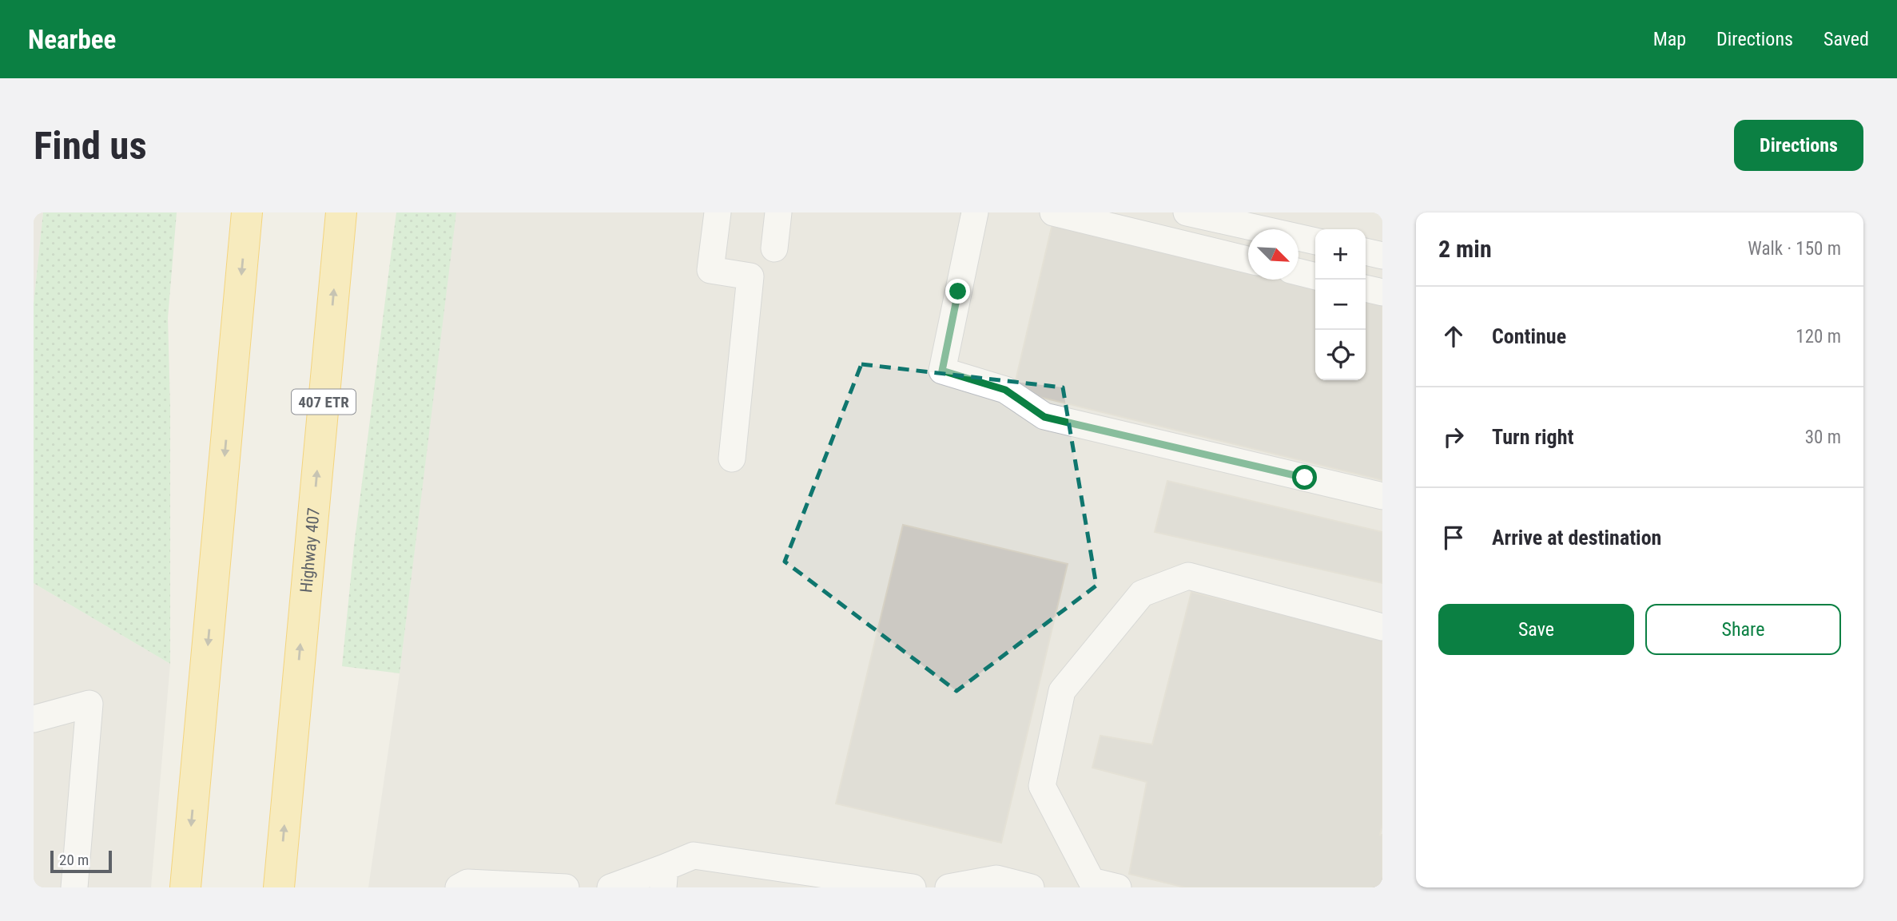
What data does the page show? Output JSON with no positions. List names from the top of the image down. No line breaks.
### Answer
{"streets":{"highway":["407 ETR","Highway 407"]},"scale_bar":"20 m","north":"bottom right","page":{"header":"Nearbee","nav":["Map","Directions","Saved"],"buttons":["Directions",["Save","Share"]],"title":"Find us","heading":["2 min","Walk · 150 m"],"map_buttons":["+","−"],"list":[["Continue","120 m"],["Turn right","30 m"],"Arrive at destination"],"scale":"20 m"}}
